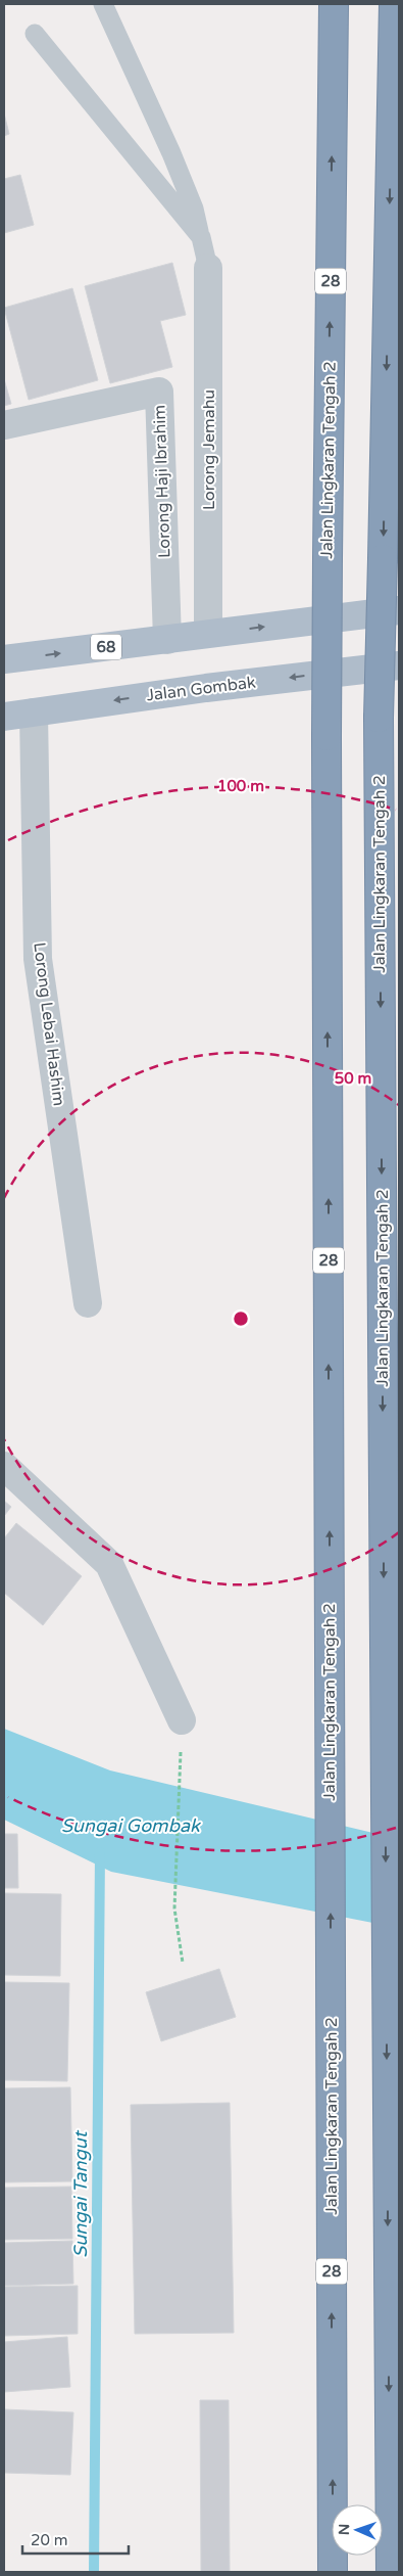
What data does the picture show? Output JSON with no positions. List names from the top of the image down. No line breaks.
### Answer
{"streets":{"highway":["28","Jalan Lingkaran Tengah 2"],"main road":["68","Jalan Gombak"],"street":["Lorong Jemahu","Lorong Haji Ibrahim","Lorong Lebai Hashim"]},"crossings":[["Lorong Jemahu","68"],["Lorong Haji Ibrahim","68"],["Jalan Gombak","Lorong Lebai Hashim"]],"water":["Sungai Gombak","Sungai Tangut"],"scale_bar":"20 m","north":"left","rings":["100 m","50 m"]}
